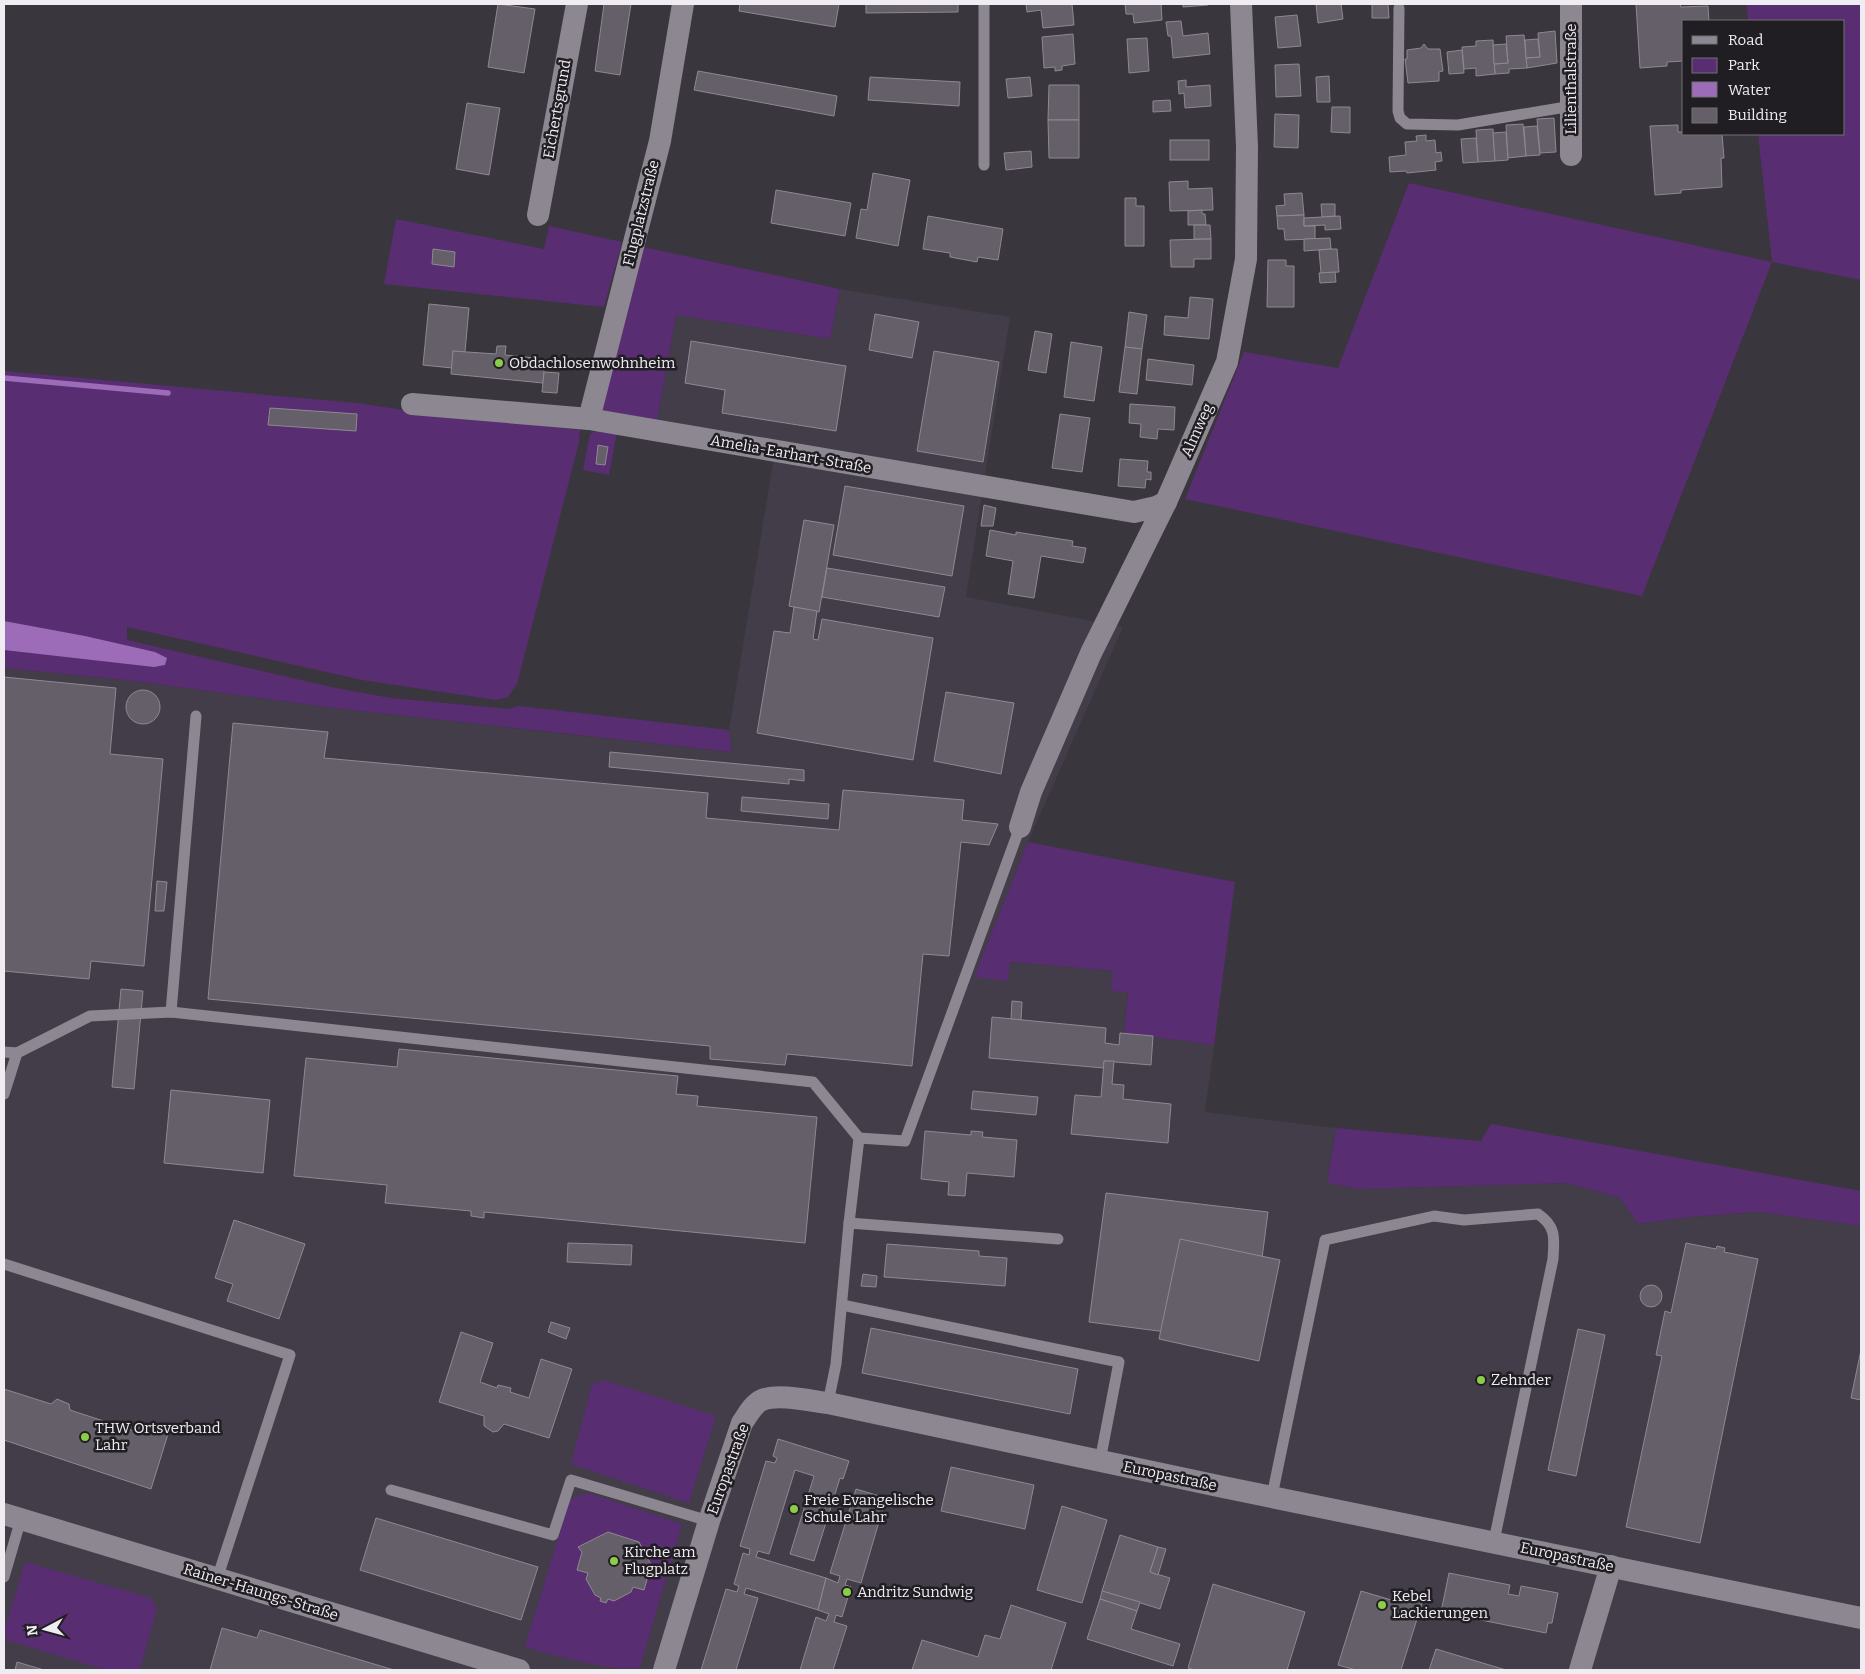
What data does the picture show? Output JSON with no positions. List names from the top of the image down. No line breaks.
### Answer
{"streets":{"street":["Lilienthalstraße","Eichertsgrund","Flugplatzstraße","Almweg","Amelia-Earhart-Straße","Europastraße","Rainer-Haungs-Straße"]},"crossings":[["Flugplatzstraße","Amelia-Earhart-Straße"],["Almweg","Amelia-Earhart-Straße"]],"places":["Obdachlosenwohnheim","Zehnder","THW Ortsverband Lahr","Freie Evangelische Schule Lahr","Kirche am Flugplatz","Andritz Sundwig","Kebel Lackierungen"],"legend":["Road","Park","Water","Building"],"north":"left"}
